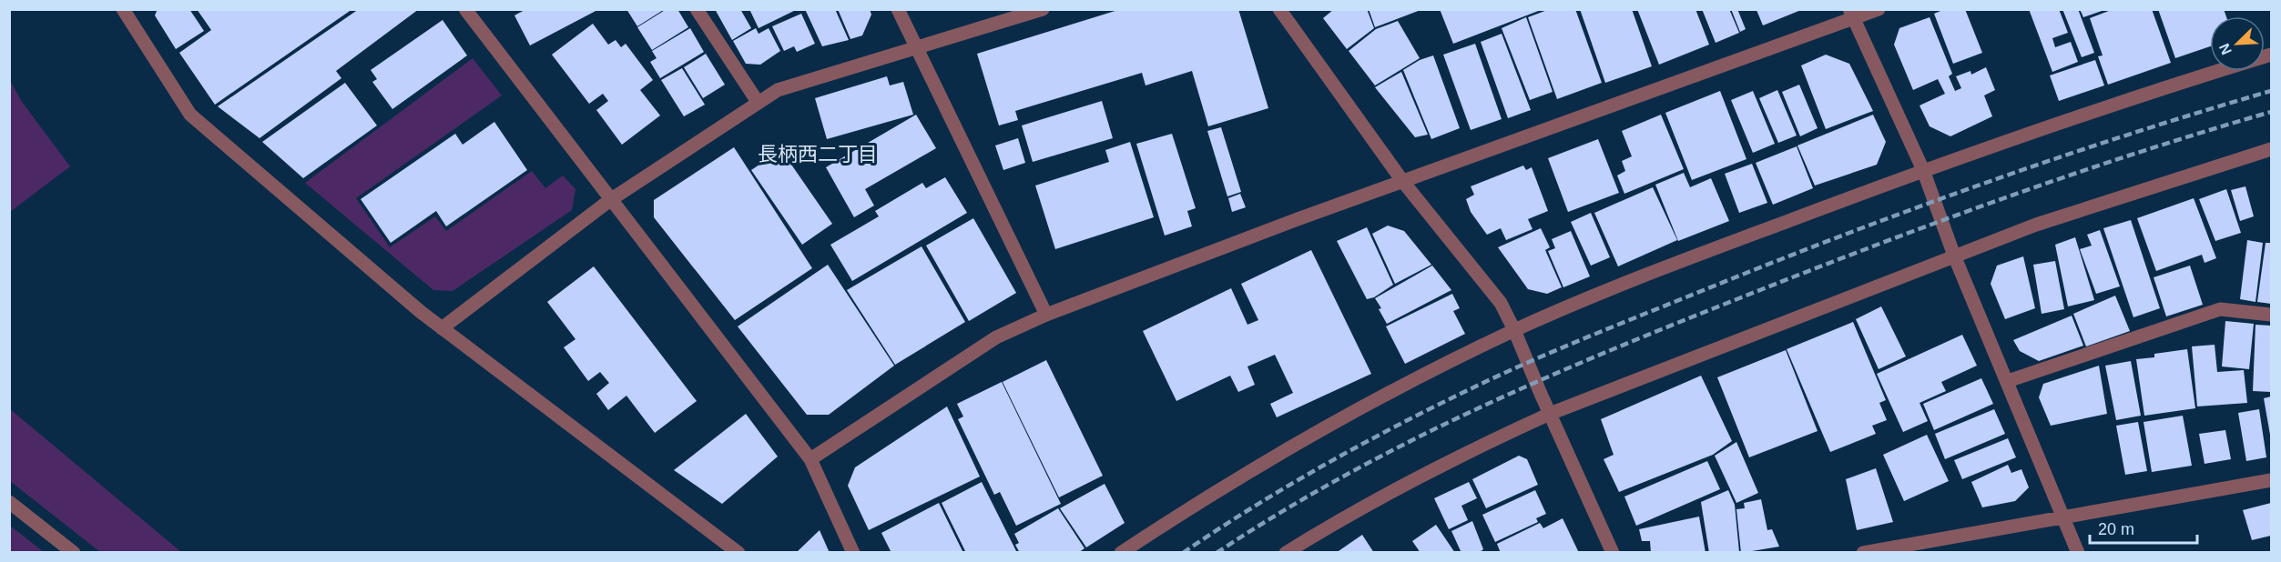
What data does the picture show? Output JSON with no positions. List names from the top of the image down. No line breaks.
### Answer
{"districts":["長柄西二丁目"],"scale_bar":"20 m","north":"bottom left"}
